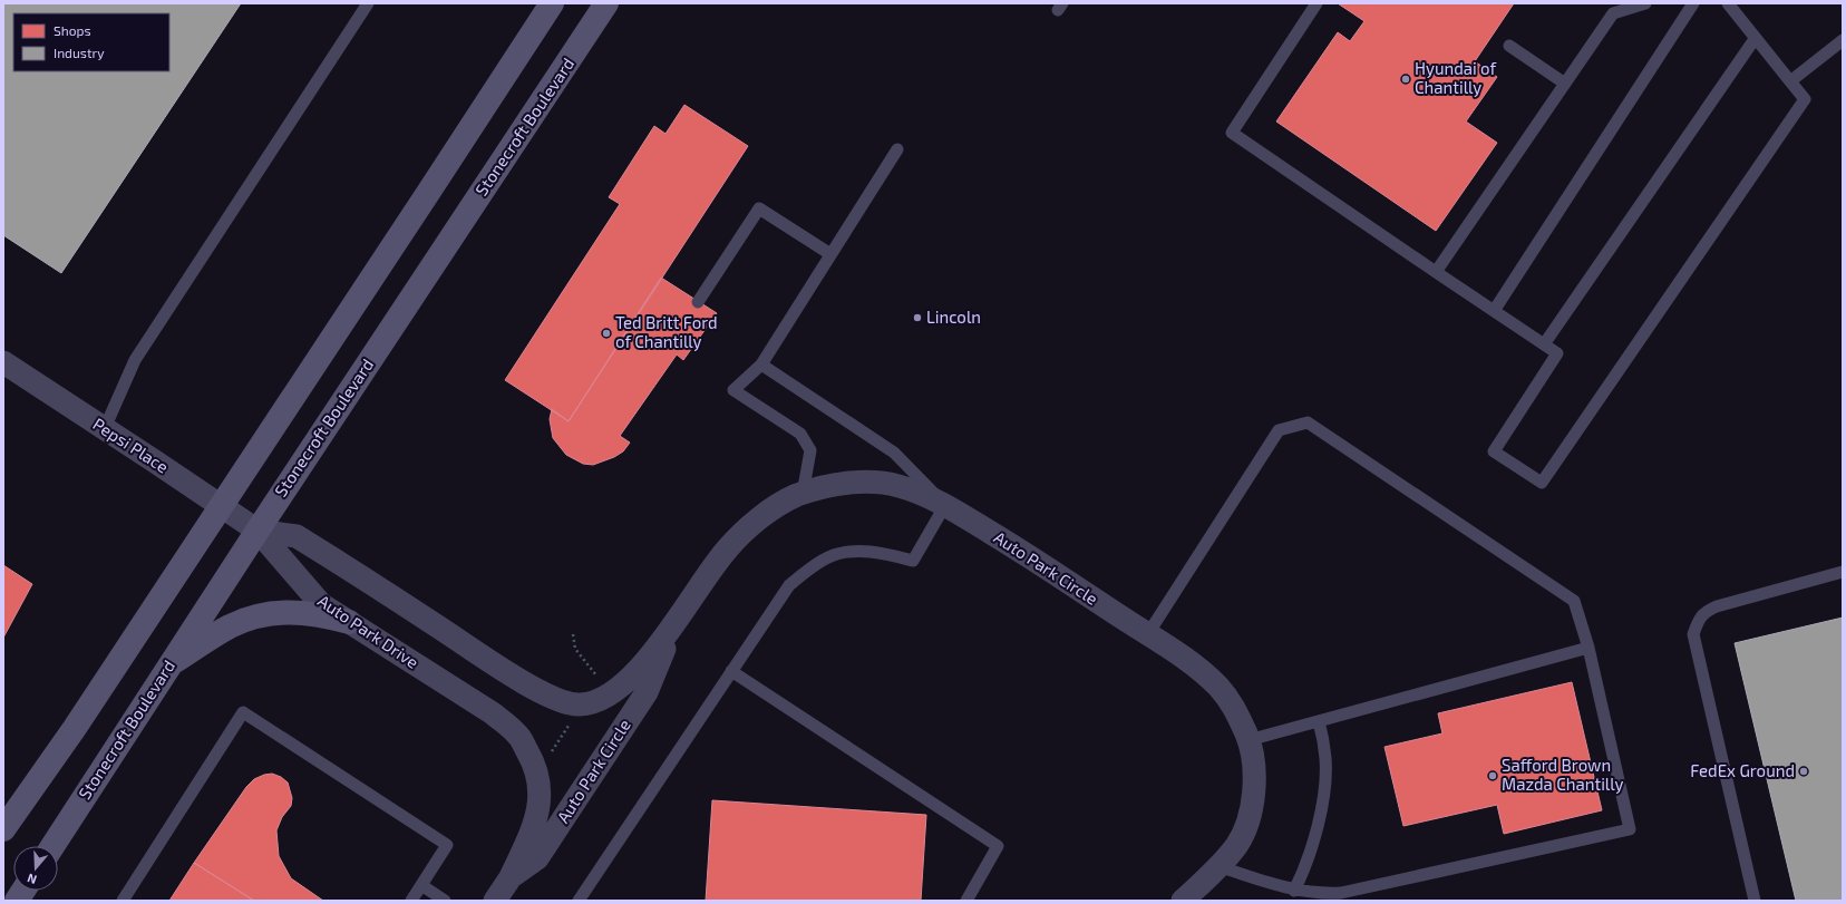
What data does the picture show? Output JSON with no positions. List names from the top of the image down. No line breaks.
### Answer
{"streets":{"main road":["Stonecroft Boulevard"],"street":["Pepsi Place","Auto Park Circle","Auto Park Drive"]},"crossings":[["Stonecroft Boulevard","Pepsi Place"],["Stonecroft Boulevard","Auto Park Circle"],["Stonecroft Boulevard","Auto Park Drive"],["Pepsi Place","Auto Park Circle"],["Pepsi Place","Auto Park Drive"],["Auto Park Circle","Auto Park Drive"]],"places":["Hyundai of Chantilly","Lincoln","Ted Britt Ford of Chantilly","FedEx Ground","Safford Brown Mazda Chantilly"],"legend":["Shops","Industry"],"north":"bottom"}
